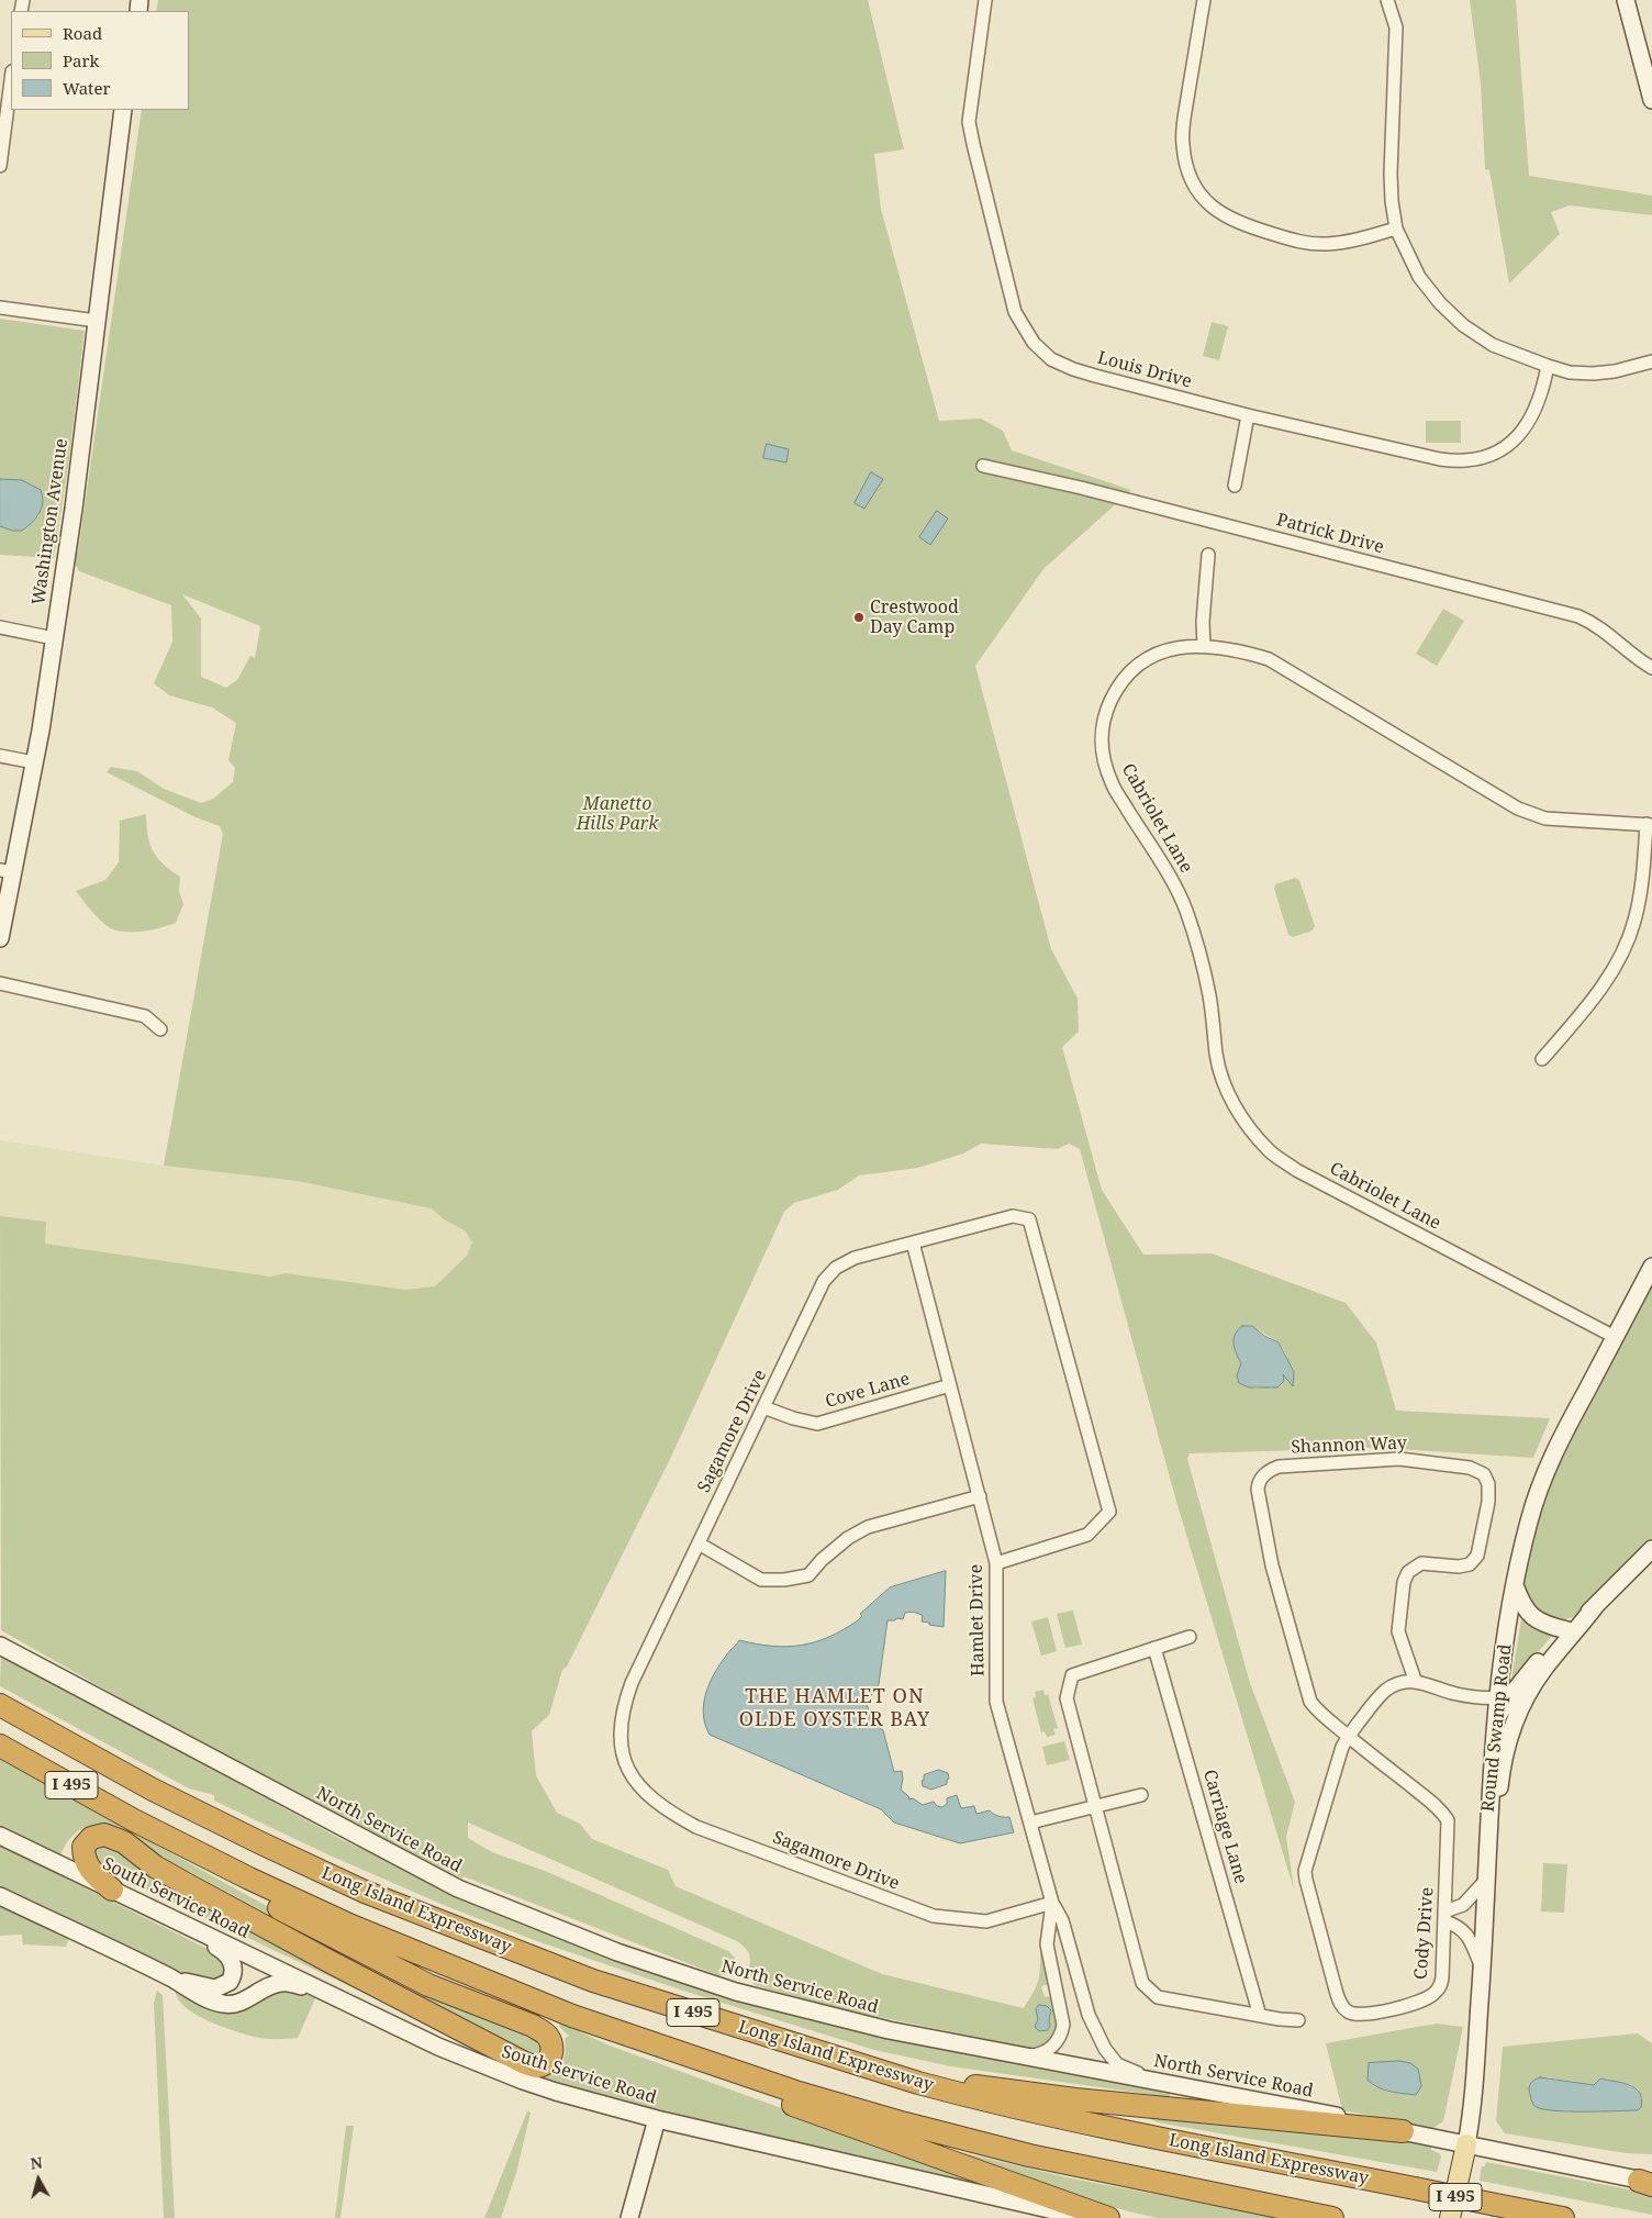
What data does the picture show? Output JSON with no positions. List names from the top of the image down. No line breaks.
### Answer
{"streets":{"highway":["I 495","Long Island Expressway"],"main road":["Washington Avenue","Round Swamp Road","North Service Road","South Service Road"],"street":["Louis Drive","Patrick Drive","Cabriolet Lane","Cove Lane","Sagamore Drive","Shannon Way","Hamlet Drive","Carriage Lane","Cody Drive"]},"crossings":[["Cabriolet Lane","Round Swamp Road"],["Cove Lane","Sagamore Drive"],["Cove Lane","Hamlet Drive"],["Sagamore Drive","Hamlet Drive"],["Shannon Way","Cody Drive"],["Hamlet Drive","North Service Road"],["Round Swamp Road","North Service Road"]],"districts":["THE HAMLET ON OLDE OYSTER BAY"],"parks":["Manetto Hills Park"],"places":["Crestwood Day Camp"],"legend":["Road","Park","Water"],"north":"top"}
